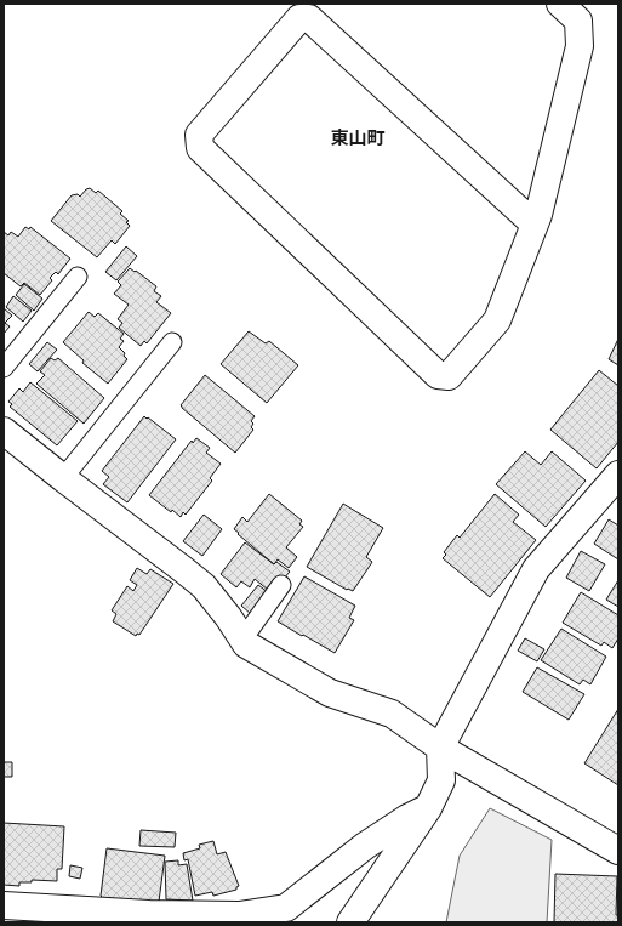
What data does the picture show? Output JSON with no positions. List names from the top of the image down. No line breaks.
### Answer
{"districts":["東山町"]}
